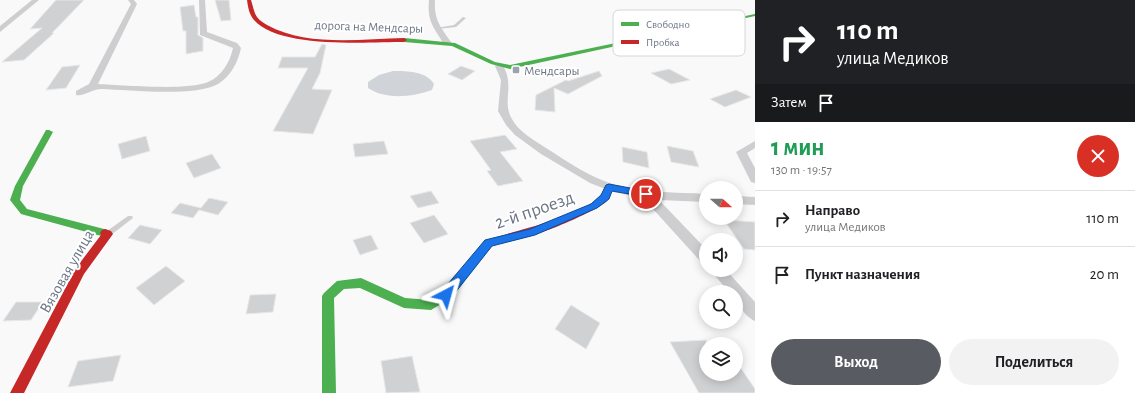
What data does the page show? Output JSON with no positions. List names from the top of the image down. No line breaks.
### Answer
{"streets":{"street":["дорога на Мендсары","2-й проезд","Вязовая улица"]},"places":{"transit":["Мендсары"]},"legend":["Свободно","Пробка"],"north":"right","page":{"turn":["110 m","улица Медиков"],"then":"Затем","heading":["1 мин","130 m · 19:57"],"list":[{"name":"Направо","note":"улица Медиков","value":"110 m"},{"name":"Пункт назначения","value":"20 m"}],"buttons":["Выход","Поделиться"]}}
